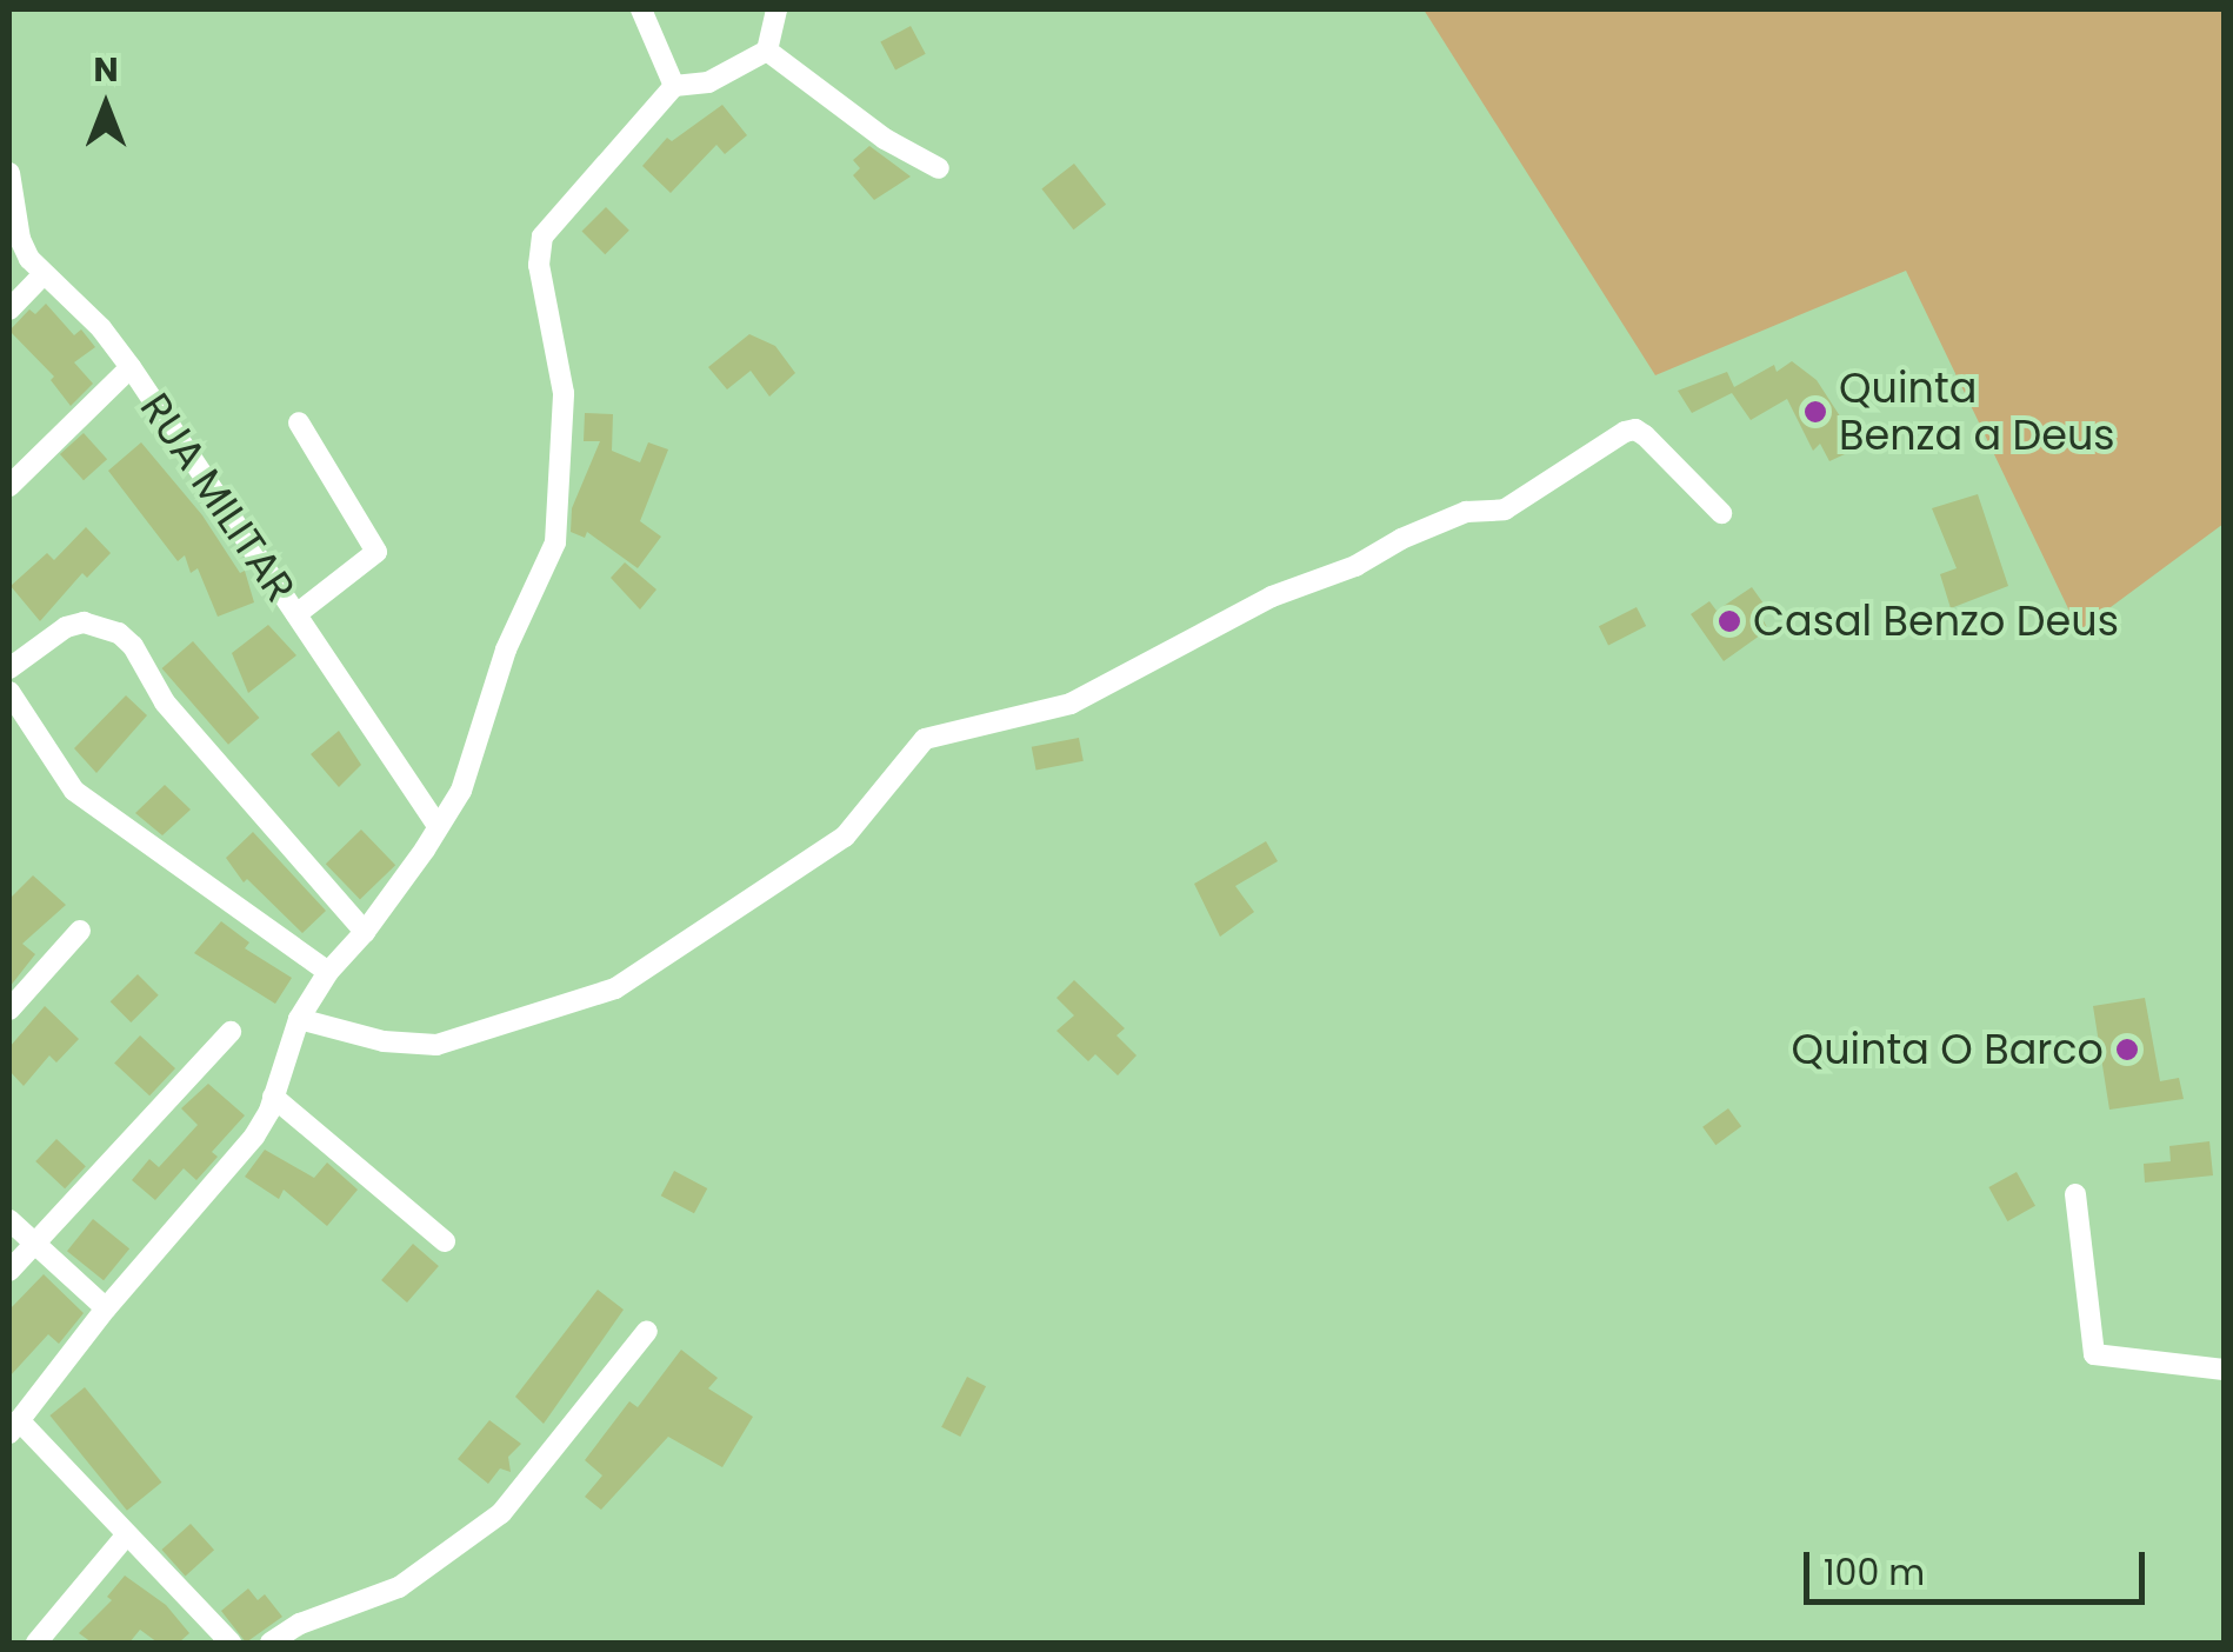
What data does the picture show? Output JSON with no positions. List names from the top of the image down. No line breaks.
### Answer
{"streets":{"street":["RUA MILITAR"]},"places":["Quinta Benza a Deus","Casal Benzo Deus","Quinta O Barco"],"scale_bar":"100 m","north":"top"}
